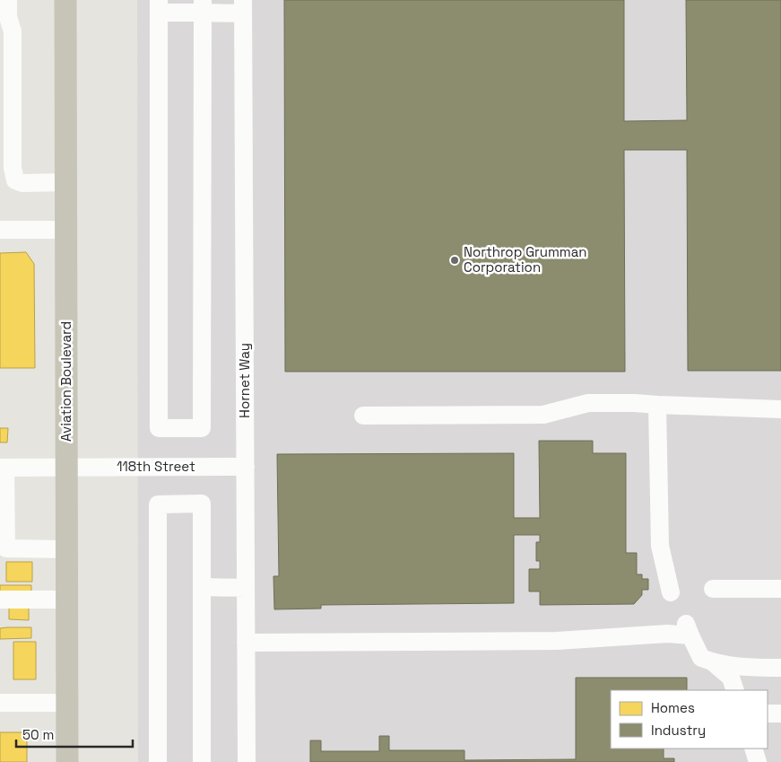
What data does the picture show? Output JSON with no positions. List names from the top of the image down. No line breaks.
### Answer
{"streets":{"main road":["Aviation Boulevard"],"street":["Hornet Way","118th Street"]},"crossings":[["Hornet Way","118th Street"],["Aviation Boulevard","118th Street"]],"places":["Northrop Grumman Corporation"],"legend":["Homes","Industry"],"scale_bar":"50 m"}
